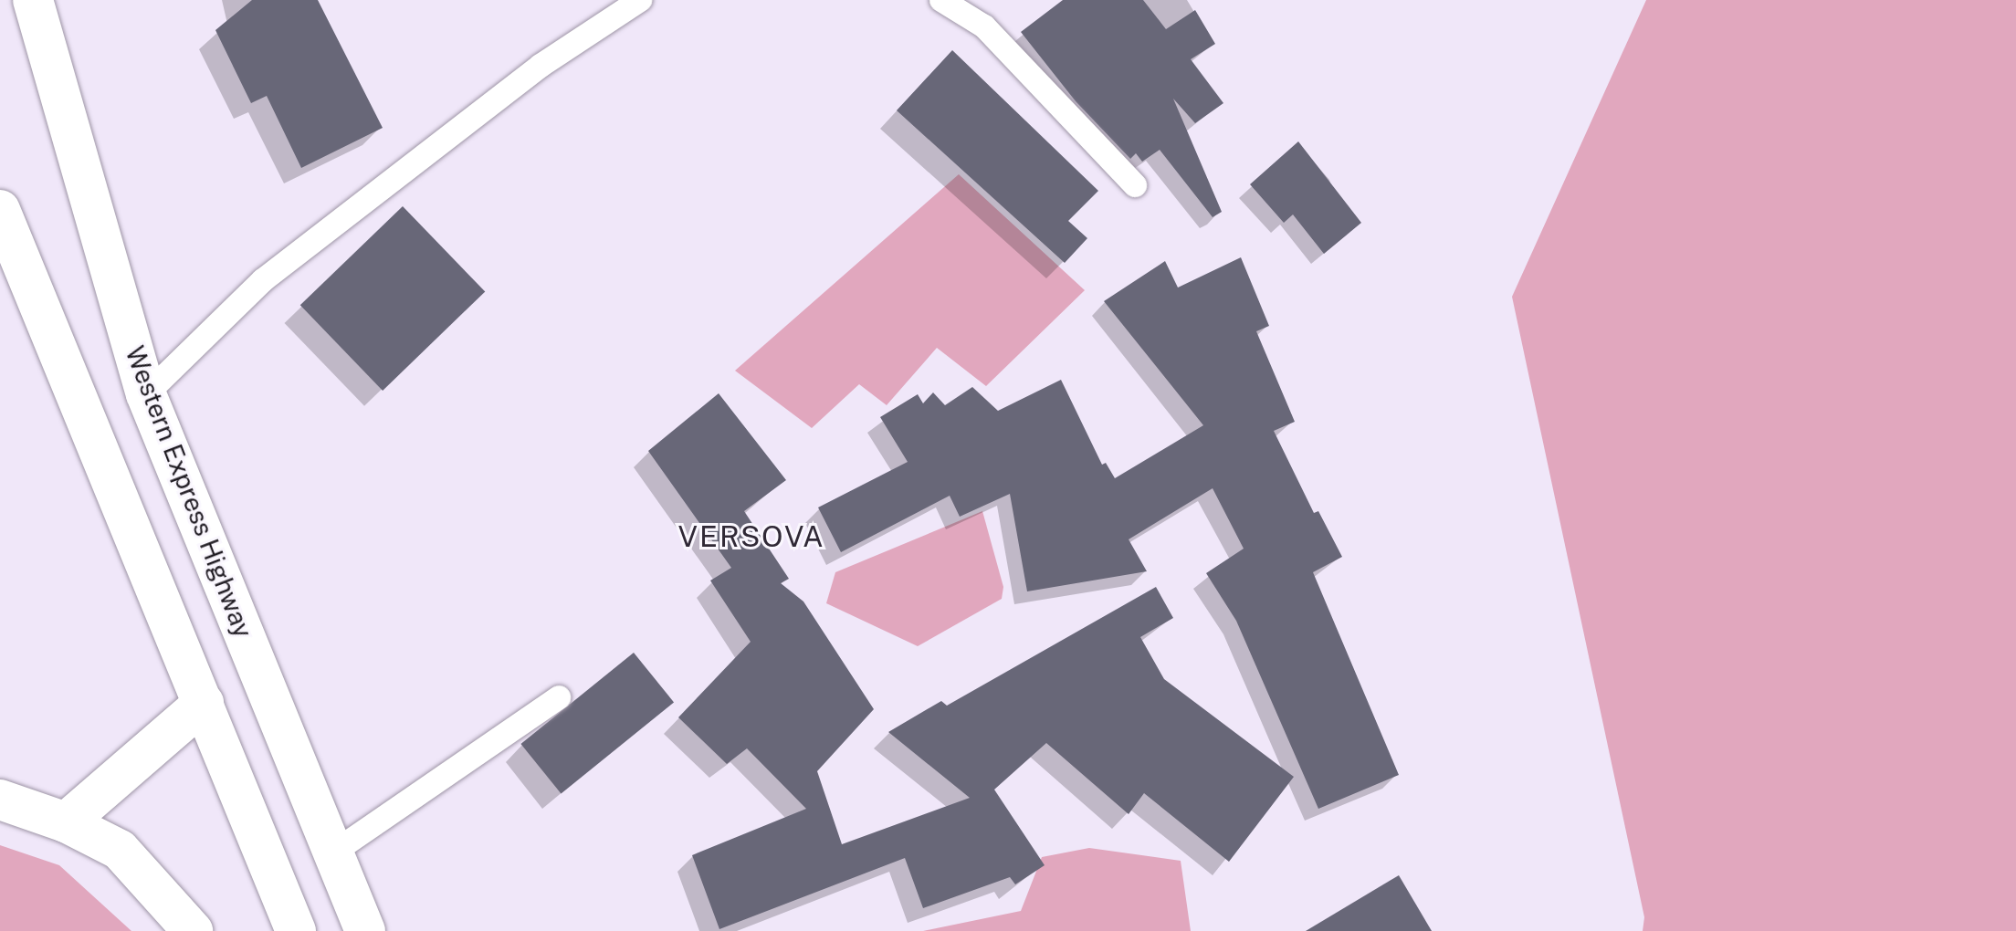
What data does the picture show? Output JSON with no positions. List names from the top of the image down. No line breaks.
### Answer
{"streets":{"main road":["Western Express Highway"]},"districts":["VERSOVA"]}
